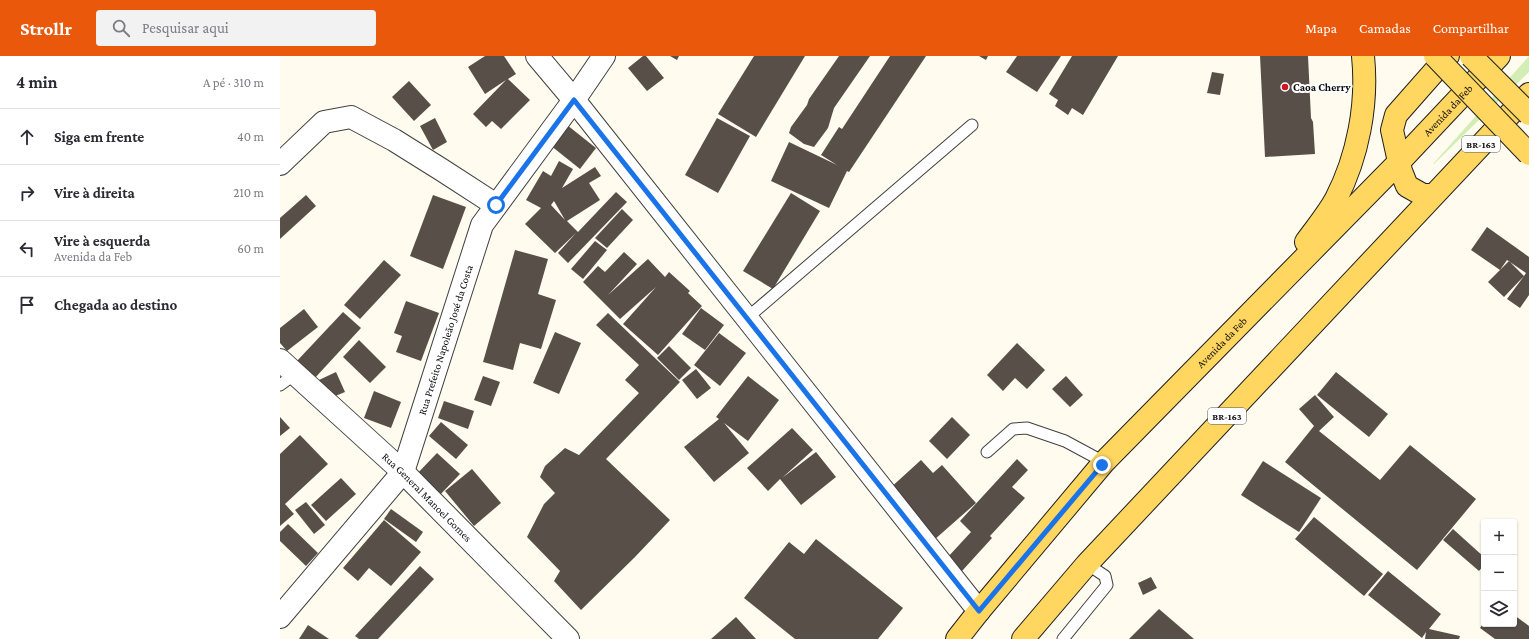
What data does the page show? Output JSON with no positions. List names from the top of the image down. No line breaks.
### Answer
{"streets":{"main road":["Avenida da Feb","BR-163"],"street":["Rua Prefeito Napoleão José da Costa","Rua General Manoel Gomes"]},"crossings":[["Rua Prefeito Napoleão José da Costa","Rua General Manoel Gomes"]],"places":["Caoa Cherry"],"page":{"header":"Strollr","search":"Pesquisar aqui","nav":["Mapa","Camadas","Compartilhar"],"heading":["4 min","A pé · 310 m"],"list":[["Siga em frente","40 m"],["Vire à direita","210 m"],["Vire à esquerda","Avenida da Feb","60 m"],"Chegada ao destino"],"map_buttons":["+","−"]}}
